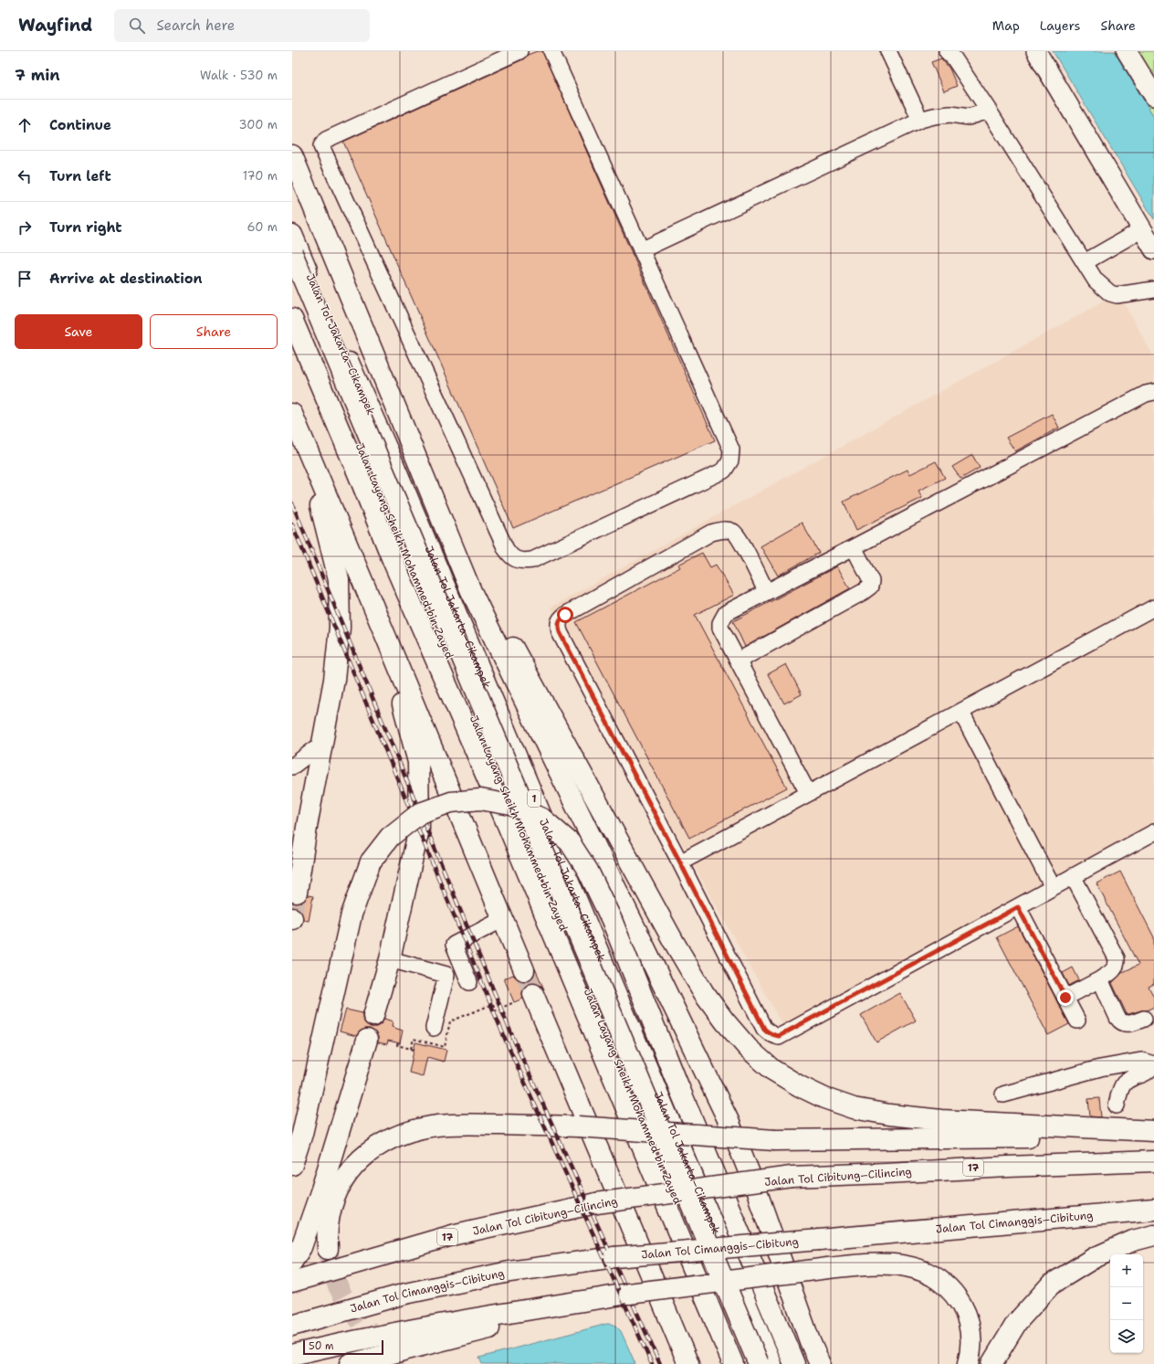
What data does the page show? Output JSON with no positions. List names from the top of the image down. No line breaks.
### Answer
{"streets":{"highway":["Jalan Tol Jakarta–Cikampek","Jalan Layang Sheikh Mohammed bin Zayed","1","17","Jalan Tol Cibitung–Cilincing","Jalan Tol Cimanggis–Cibitung"]},"scale_bar":"50 m","page":{"header":"Wayfind","search":"Search here","nav":["Map","Layers","Share"],"heading":["7 min","Walk · 530 m"],"list":[["Continue","300 m"],["Turn left","170 m"],["Turn right","60 m"],"Arrive at destination"],"buttons":["Save","Share"],"map_buttons":["+","−"],"scale":"50 m"}}
